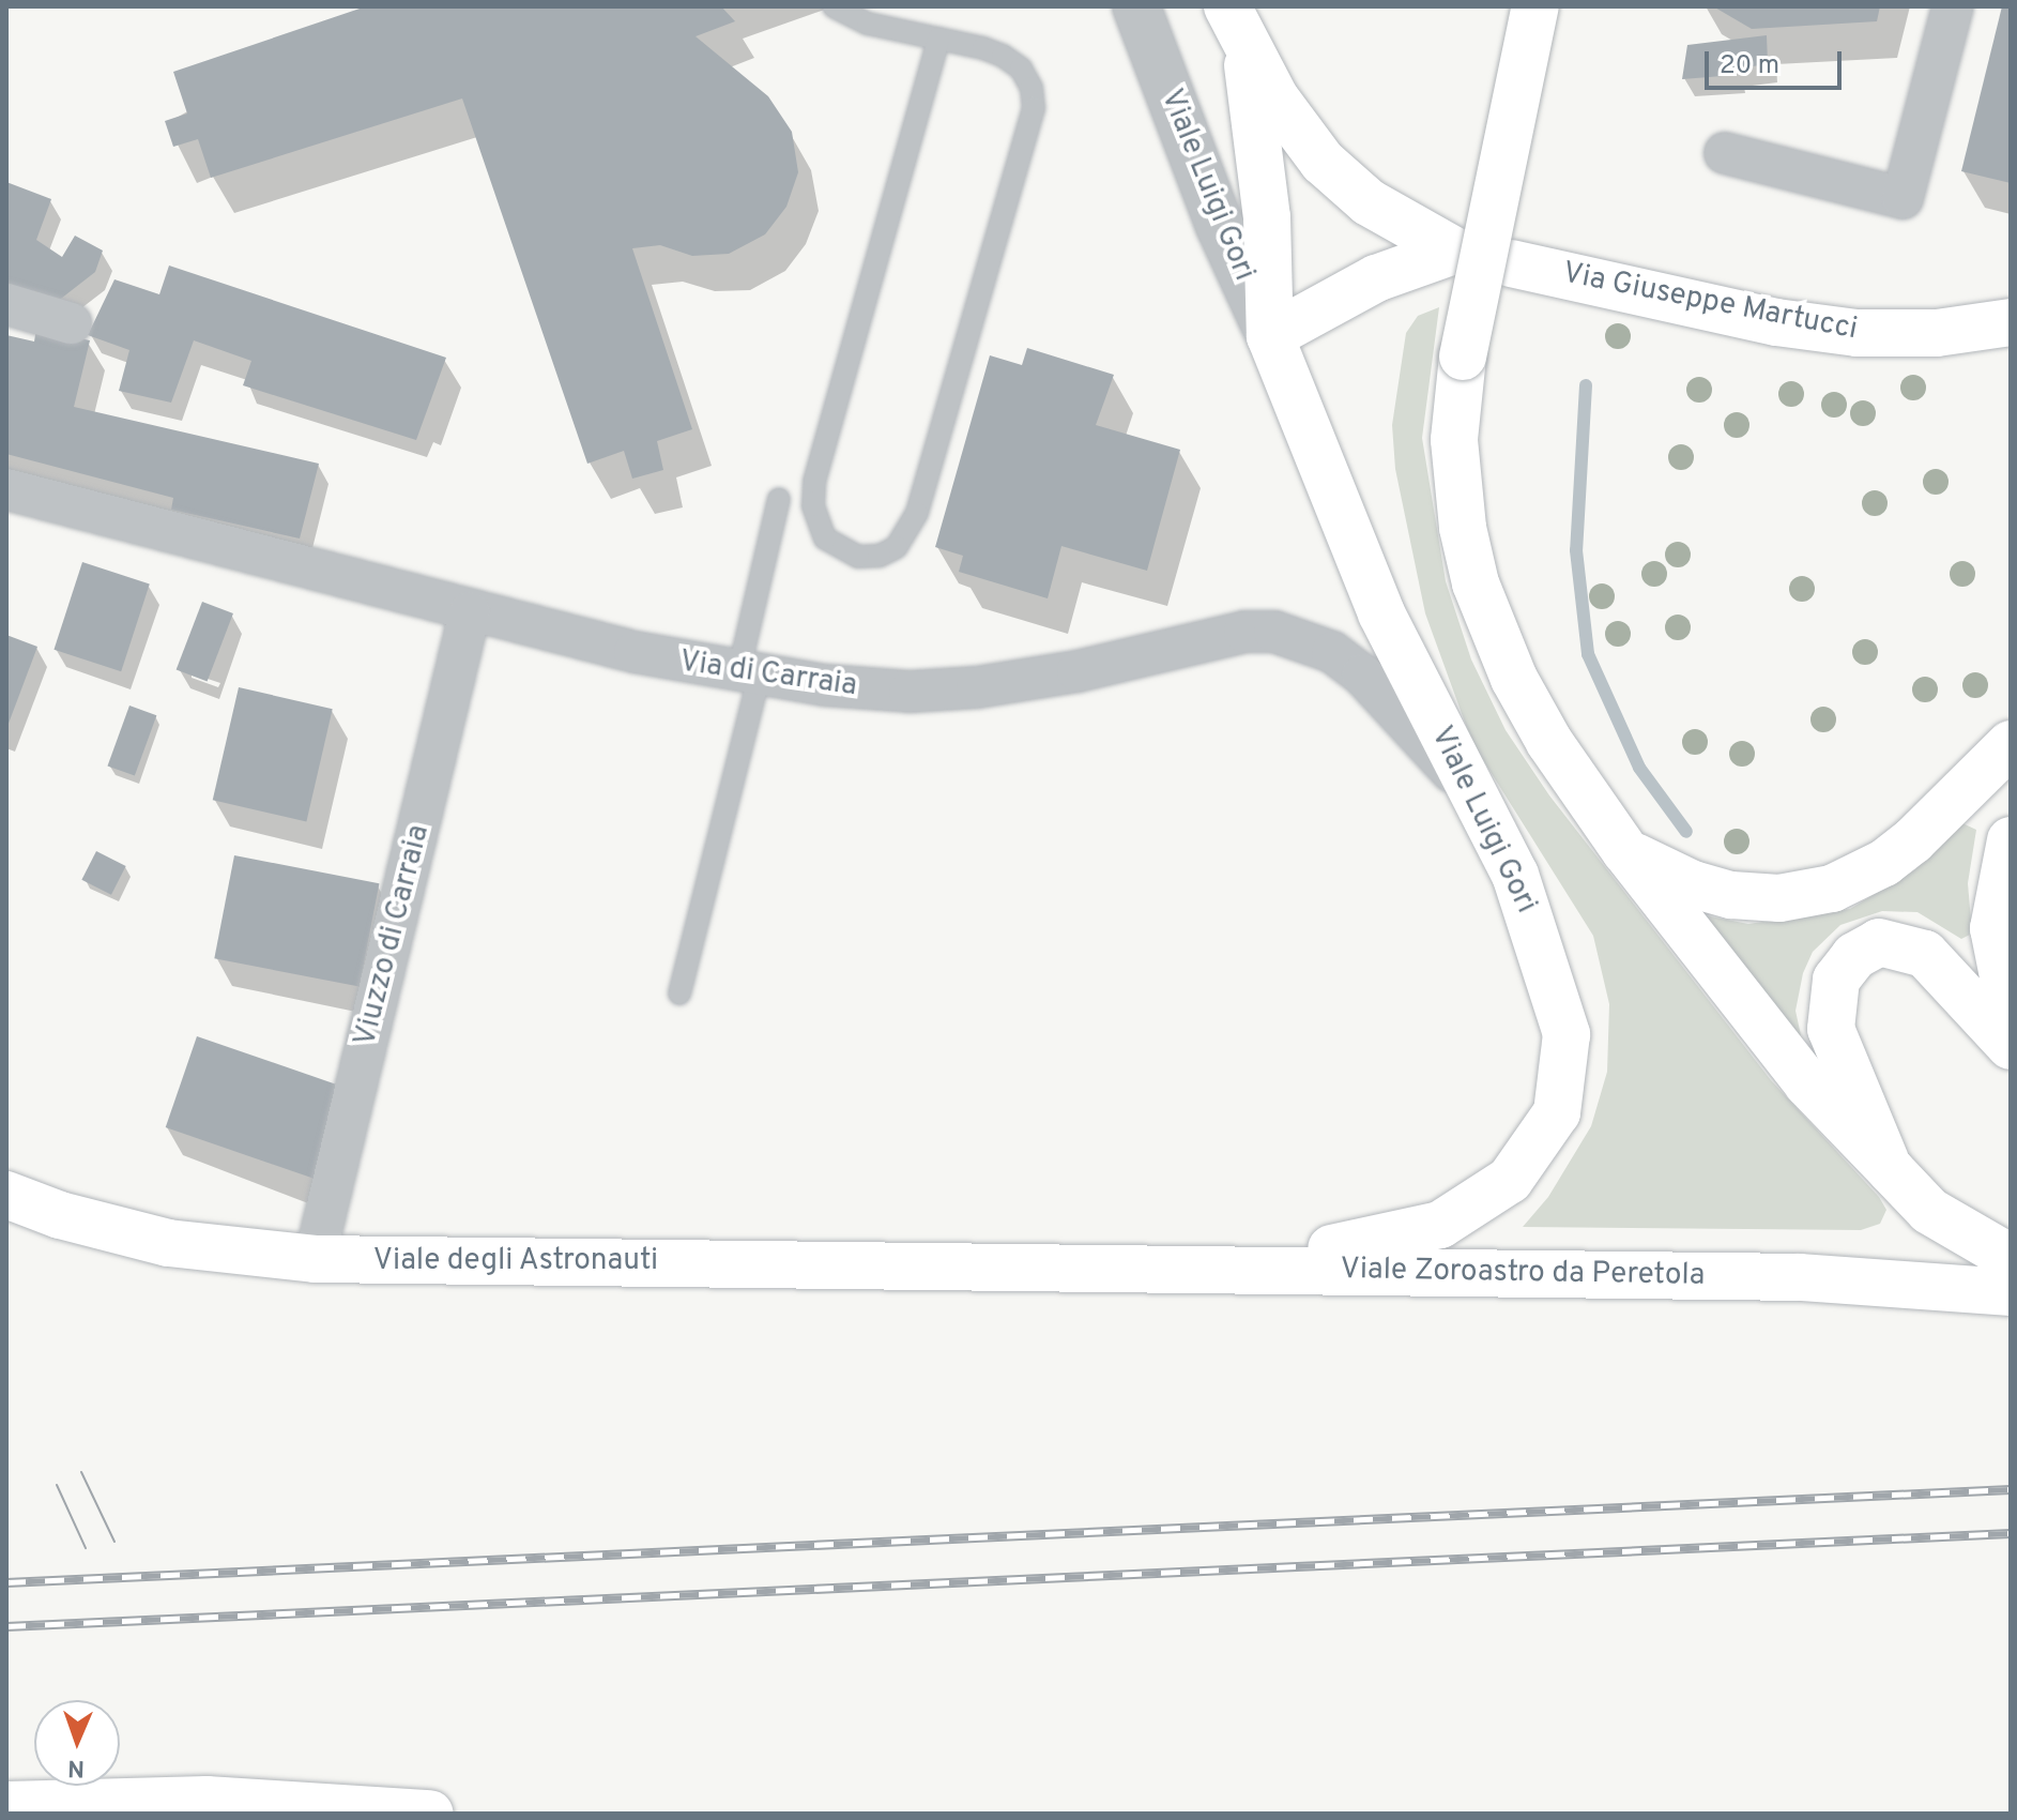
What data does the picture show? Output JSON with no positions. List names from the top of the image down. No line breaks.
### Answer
{"streets":{"main road":["Viale Luigi Gori","Via Giuseppe Martucci","Viale degli Astronauti","Viale Zoroastro da Peretola"],"street":["Via di Carraia","Viuzzo di Carraia"]},"crossings":[["Viale Luigi Gori","Via di Carraia"],["Viale Luigi Gori","Viale Zoroastro da Peretola"],["Via di Carraia","Viuzzo di Carraia"],["Viuzzo di Carraia","Viale degli Astronauti"],["Viale degli Astronauti","Viale Zoroastro da Peretola"]],"scale_bar":"20 m","north":"bottom"}
